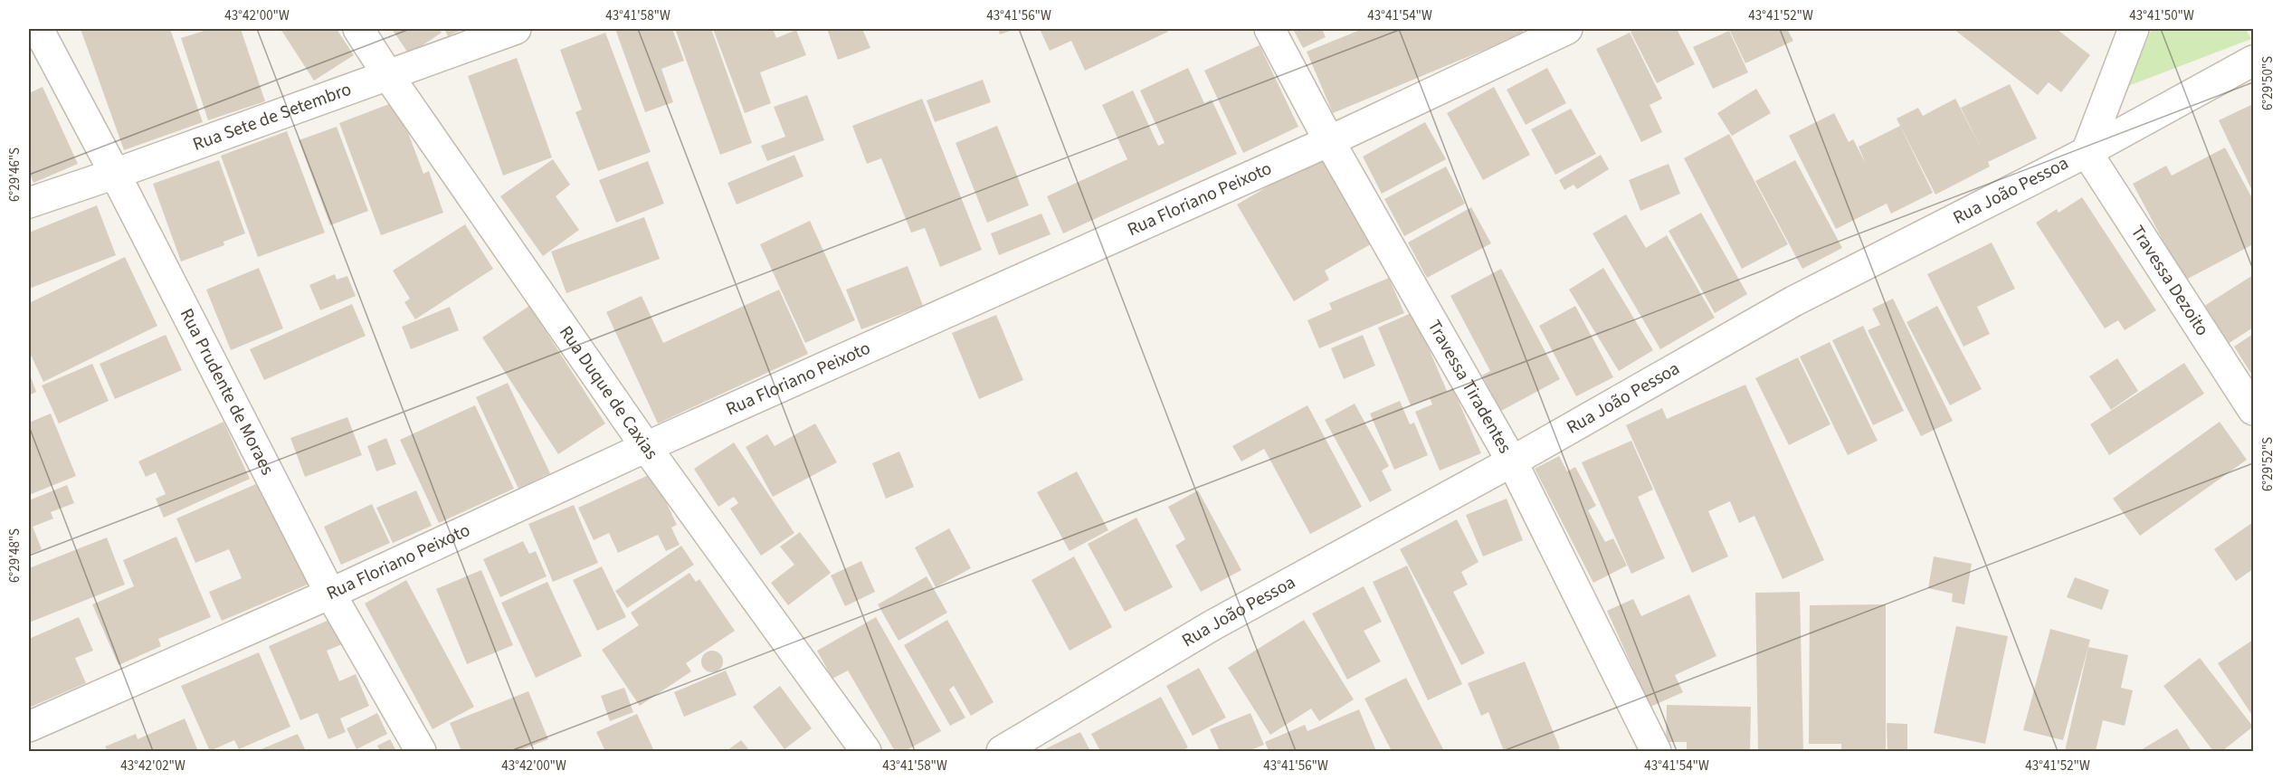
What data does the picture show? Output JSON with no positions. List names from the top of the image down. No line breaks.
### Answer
{"streets":{"street":["Rua Sete de Setembro","Rua João Pessoa","Rua Floriano Peixoto","Travessa Dezoito","Travessa Tiradentes","Rua Prudente de Moraes","Rua Duque de Caxias"]},"crossings":[["Rua Sete de Setembro","Rua Prudente de Moraes"],["Rua Sete de Setembro","Rua Duque de Caxias"],["Rua João Pessoa","Travessa Dezoito"],["Rua João Pessoa","Travessa Tiradentes"],["Rua Floriano Peixoto","Travessa Tiradentes"],["Rua Floriano Peixoto","Rua Prudente de Moraes"],["Rua Floriano Peixoto","Rua Duque de Caxias"]],"coordinates":["43°42'00\"W","43°41'58\"W","43°41'56\"W","43°41'54\"W","43°41'52\"W","43°41'50\"W","6°29'50\"S","6°29'46\"S","6°29'52\"S","6°29'48\"S","43°42'02\"W"]}
